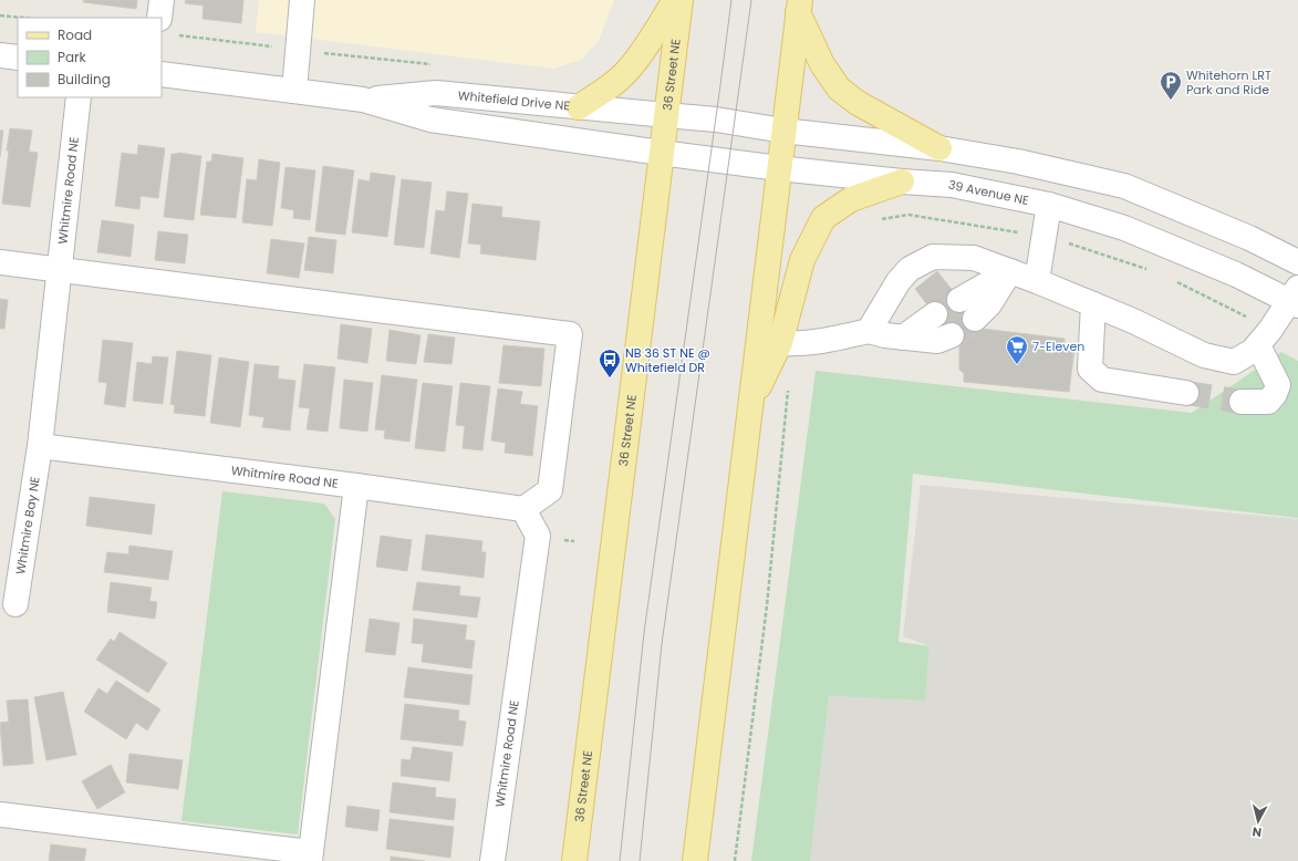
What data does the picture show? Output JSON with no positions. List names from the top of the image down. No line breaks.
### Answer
{"streets":{"main road":["36 Street NE"],"street":["Whitefield Drive NE","Whitmire Road NE","39 Avenue NE","Whitmire Bay NE"]},"crossings":[["36 Street NE","Whitefield Drive NE"],["36 Street NE","39 Avenue NE"],["Whitefield Drive NE","39 Avenue NE"],["Whitmire Road NE","Whitmire Bay NE"]],"places":{"parking":["Whitehorn LRT Park and Ride"],"supermarket":["7-Eleven"],"bus stop":["NB 36 ST NE @ Whitefield DR"]},"legend":["Road","Park","Building"],"north":"bottom"}
